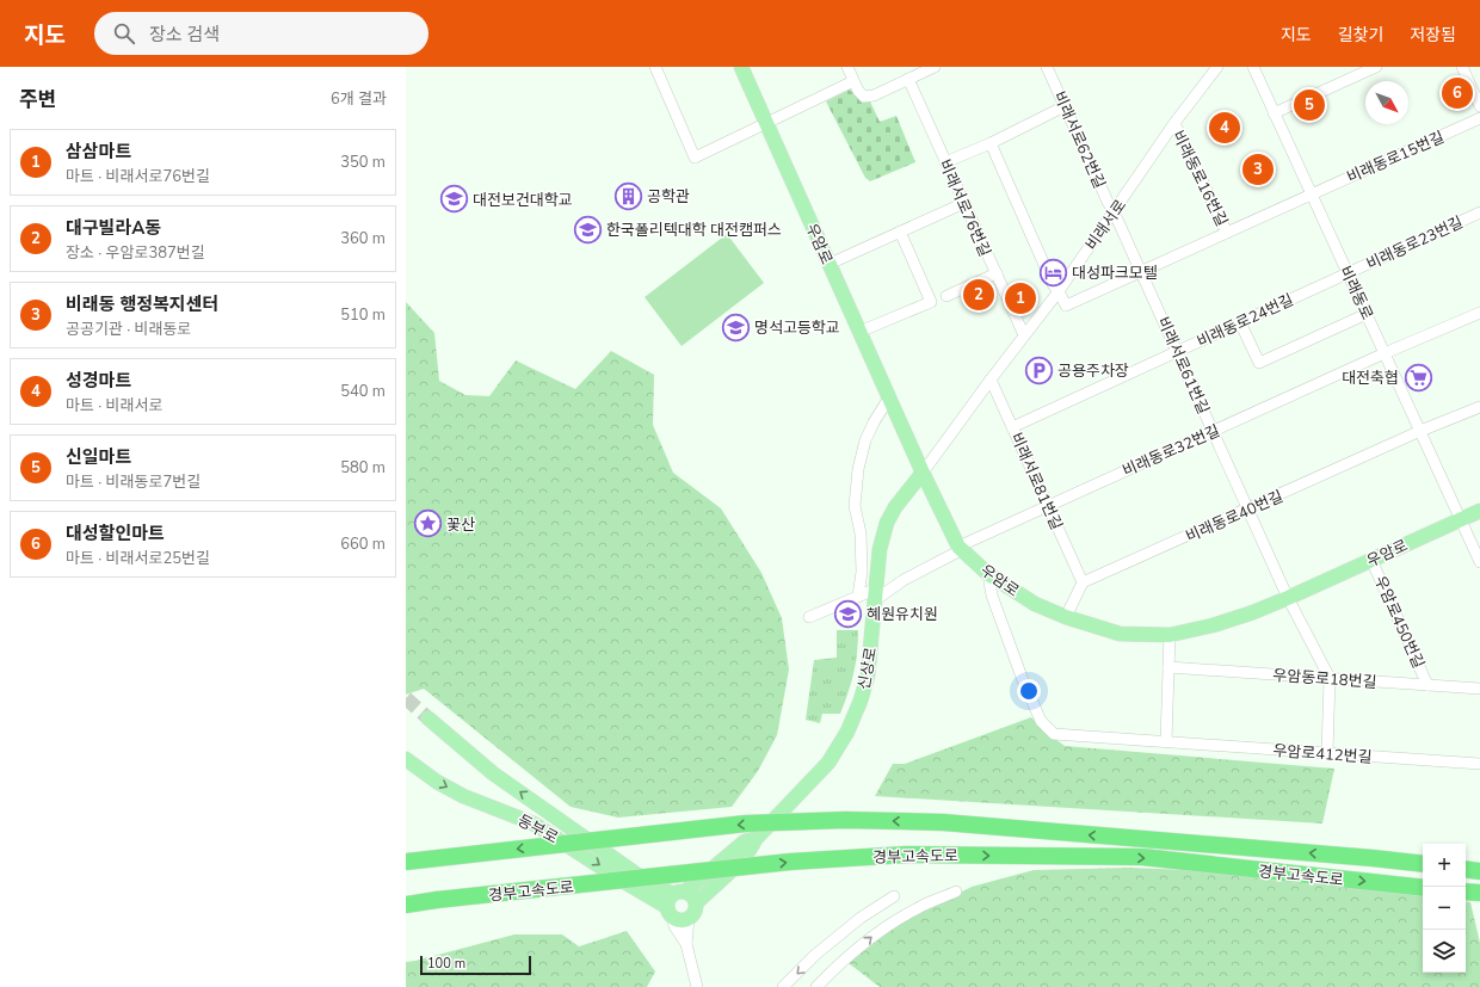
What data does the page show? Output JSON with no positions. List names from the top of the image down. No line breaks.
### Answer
{"streets":{"highway":["경부고속도로"],"main road":["우암로","신상로","동부로"],"street":["비래서로62번길","비래동로15번길","비래동로16번길","비래서로76번길","비래서로","비래동로23번길","비래동로","비래동로24번길","비래서로61번길","비래동로32번길","비래서로81번길","비래동로40번길","우암로450번길","우암동로18번길","우암로412번길"]},"crossings":[["비래서로62번길","비래서로"],["비래서로62번길","비래서로61번길"],["비래동로15번길","비래동로16번길"],["비래동로15번길","비래동로"],["비래동로16번길","비래서로"],["비래동로16번길","비래동로"],["비래동로16번길","비래서로61번길"],["비래서로76번길","비래서로"],["비래서로","우암로"],["비래서로","비래서로61번길"],["비래서로","비래서로81번길"],["비래서로","신상로"],["비래동로23번길","비래동로"],["비래동로23번길","비래동로24번길"],["우암로","비래동로"],["우암로","비래서로61번길"],["우암로","비래동로32번길"],["우암로","우암로450번길"],["우암로","신상로"],["우암로","우암로412번길"],["비래동로","비래동로24번길"],["비래동로","비래동로32번길"],["비래동로","비래동로40번길"],["비래동로24번길","비래서로61번길"],["비래동로24번길","비래서로81번길"],["비래서로61번길","비래동로32번길"],["비래서로61번길","비래동로40번길"],["비래서로61번길","우암동로18번길"],["비래동로32번길","비래서로81번길"],["비래동로32번길","신상로"],["비래서로81번길","비래동로40번길"],["우암로450번길","우암동로18번길"]],"places":{"building":["공학관"],"school or university":["대전보건대학교","한국폴리텍대학 대전캠퍼스","명석고등학교","혜원유치원"],"hotel":["대성파크모텔"],"parking":["공용주차장"],"supermarket":["대전축협"],"place":["꽃산"]},"scale_bar":"100 m","north":"bottom right","page":{"header":"지도","search":"장소 검색","nav":["지도","길찾기","저장됨"],"heading":["주변","6개 결과"],"pins":["6","5","4","3","2","1"],"list":[{"mark":"1","name":"삼삼마트","note":"마트 · 비래서로76번길","value":"350 m"},{"mark":"2","name":"대구빌라A동","note":"장소 · 우암로387번길","value":"360 m"},{"mark":"3","name":"비래동 행정복지센터","note":"공공기관 · 비래동로","value":"510 m"},{"mark":"4","name":"성경마트","note":"마트 · 비래서로","value":"540 m"},{"mark":"5","name":"신일마트","note":"마트 · 비래동로7번길","value":"580 m"},{"mark":"6","name":"대성할인마트","note":"마트 · 비래서로25번길","value":"660 m"}],"map_buttons":["+","−"],"scale":"100 m"}}
